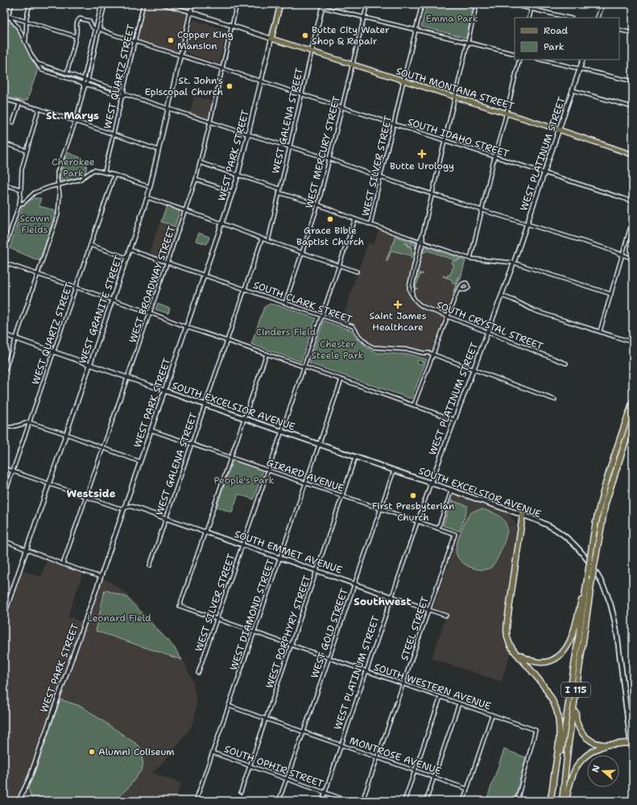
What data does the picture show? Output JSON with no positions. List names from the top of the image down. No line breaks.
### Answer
{"streets":{"highway":["I 115"],"main road":["SOUTH MONTANA STREET","WEST PARK STREET","SOUTH EXCELSIOR AVENUE"],"street":["WEST QUARTZ STREET","WEST GALENA STREET","SOUTH IDAHO STREET","WEST MERCURY STREET","WEST PLATINUM STREET","WEST SILVER STREET","WEST BROADWAY STREET","SOUTH CLARK STREET","WEST GRANITE STREET","SOUTH CRYSTAL STREET","GIRARD AVENUE","SOUTH EMMET AVENUE","WEST DIAMOND STREET","STEEL STREET","WEST PORPHYRY STREET","WEST GOLD STREET","SOUTH WESTERN AVENUE","MONTROSE AVENUE","SOUTH OPHIR STREET"]},"crossings":[["WEST QUARTZ STREET","SOUTH IDAHO STREET"],["SOUTH MONTANA STREET","WEST GALENA STREET"],["SOUTH MONTANA STREET","WEST MERCURY STREET"],["SOUTH MONTANA STREET","WEST PLATINUM STREET"],["SOUTH MONTANA STREET","WEST PARK STREET"],["SOUTH MONTANA STREET","WEST SILVER STREET"],["WEST GALENA STREET","SOUTH IDAHO STREET"],["WEST GALENA STREET","SOUTH CLARK STREET"],["WEST GALENA STREET","SOUTH EXCELSIOR AVENUE"],["WEST GALENA STREET","GIRARD AVENUE"],["WEST GALENA STREET","SOUTH EMMET AVENUE"],["SOUTH IDAHO STREET","WEST MERCURY STREET"],["SOUTH IDAHO STREET","WEST PLATINUM STREET"],["SOUTH IDAHO STREET","WEST PARK STREET"],["SOUTH IDAHO STREET","WEST SILVER STREET"],["SOUTH IDAHO STREET","WEST BROADWAY STREET"],["SOUTH IDAHO STREET","WEST GRANITE STREET"],["WEST MERCURY STREET","SOUTH CLARK STREET"],["WEST PLATINUM STREET","SOUTH CLARK STREET"],["WEST PLATINUM STREET","SOUTH CRYSTAL STREET"],["WEST PLATINUM STREET","SOUTH EXCELSIOR AVENUE"],["WEST PLATINUM STREET","GIRARD AVENUE"],["WEST PLATINUM STREET","SOUTH EMMET AVENUE"],["WEST PLATINUM STREET","SOUTH WESTERN AVENUE"],["WEST PLATINUM STREET","MONTROSE AVENUE"],["WEST PLATINUM STREET","SOUTH OPHIR STREET"],["WEST PARK STREET","SOUTH CLARK STREET"],["WEST PARK STREET","SOUTH EXCELSIOR AVENUE"],["WEST PARK STREET","GIRARD AVENUE"],["WEST PARK STREET","SOUTH EMMET AVENUE"],["WEST SILVER STREET","SOUTH CLARK STREET"],["WEST SILVER STREET","SOUTH EXCELSIOR AVENUE"],["WEST SILVER STREET","GIRARD AVENUE"],["WEST SILVER STREET","SOUTH EMMET AVENUE"],["WEST SILVER STREET","SOUTH WESTERN AVENUE"],["WEST BROADWAY STREET","SOUTH CLARK STREET"],["SOUTH CLARK STREET","WEST GRANITE STREET"],["SOUTH EXCELSIOR AVENUE","WEST DIAMOND STREET"],["SOUTH EXCELSIOR AVENUE","WEST PORPHYRY STREET"],["SOUTH EXCELSIOR AVENUE","WEST GOLD STREET"],["GIRARD AVENUE","WEST DIAMOND STREET"],["GIRARD AVENUE","STEEL STREET"],["GIRARD AVENUE","WEST PORPHYRY STREET"],["GIRARD AVENUE","WEST GOLD STREET"],["SOUTH EMMET AVENUE","WEST DIAMOND STREET"],["SOUTH EMMET AVENUE","STEEL STREET"],["SOUTH EMMET AVENUE","WEST PORPHYRY STREET"],["SOUTH EMMET AVENUE","WEST GOLD STREET"],["SOUTH EMMET AVENUE","SOUTH WESTERN AVENUE"],["WEST DIAMOND STREET","SOUTH WESTERN AVENUE"],["WEST DIAMOND STREET","MONTROSE AVENUE"],["WEST DIAMOND STREET","SOUTH OPHIR STREET"],["STEEL STREET","SOUTH WESTERN AVENUE"],["STEEL STREET","MONTROSE AVENUE"],["WEST PORPHYRY STREET","SOUTH WESTERN AVENUE"],["WEST PORPHYRY STREET","MONTROSE AVENUE"],["WEST PORPHYRY STREET","SOUTH OPHIR STREET"],["WEST GOLD STREET","SOUTH WESTERN AVENUE"],["WEST GOLD STREET","MONTROSE AVENUE"],["WEST GOLD STREET","SOUTH OPHIR STREET"]],"districts":["St. Marys","Westside","Southwest"],"parks":["Emma Park","Cherokee Park","Scown Fields","Cinders Field","Chester Steele Park","People's Park","Leonard Field"],"places":{"other":["Butte City Water Shop & Repair","Copper King Mansion","St. John's Episcopal Church","Grace Bible Baptist Church","First Presbyterian Church","Alumni Coliseum"],"health":["Butte Urology","Saint James Healthcare"]},"legend":["Road","Park"],"north":"left"}
